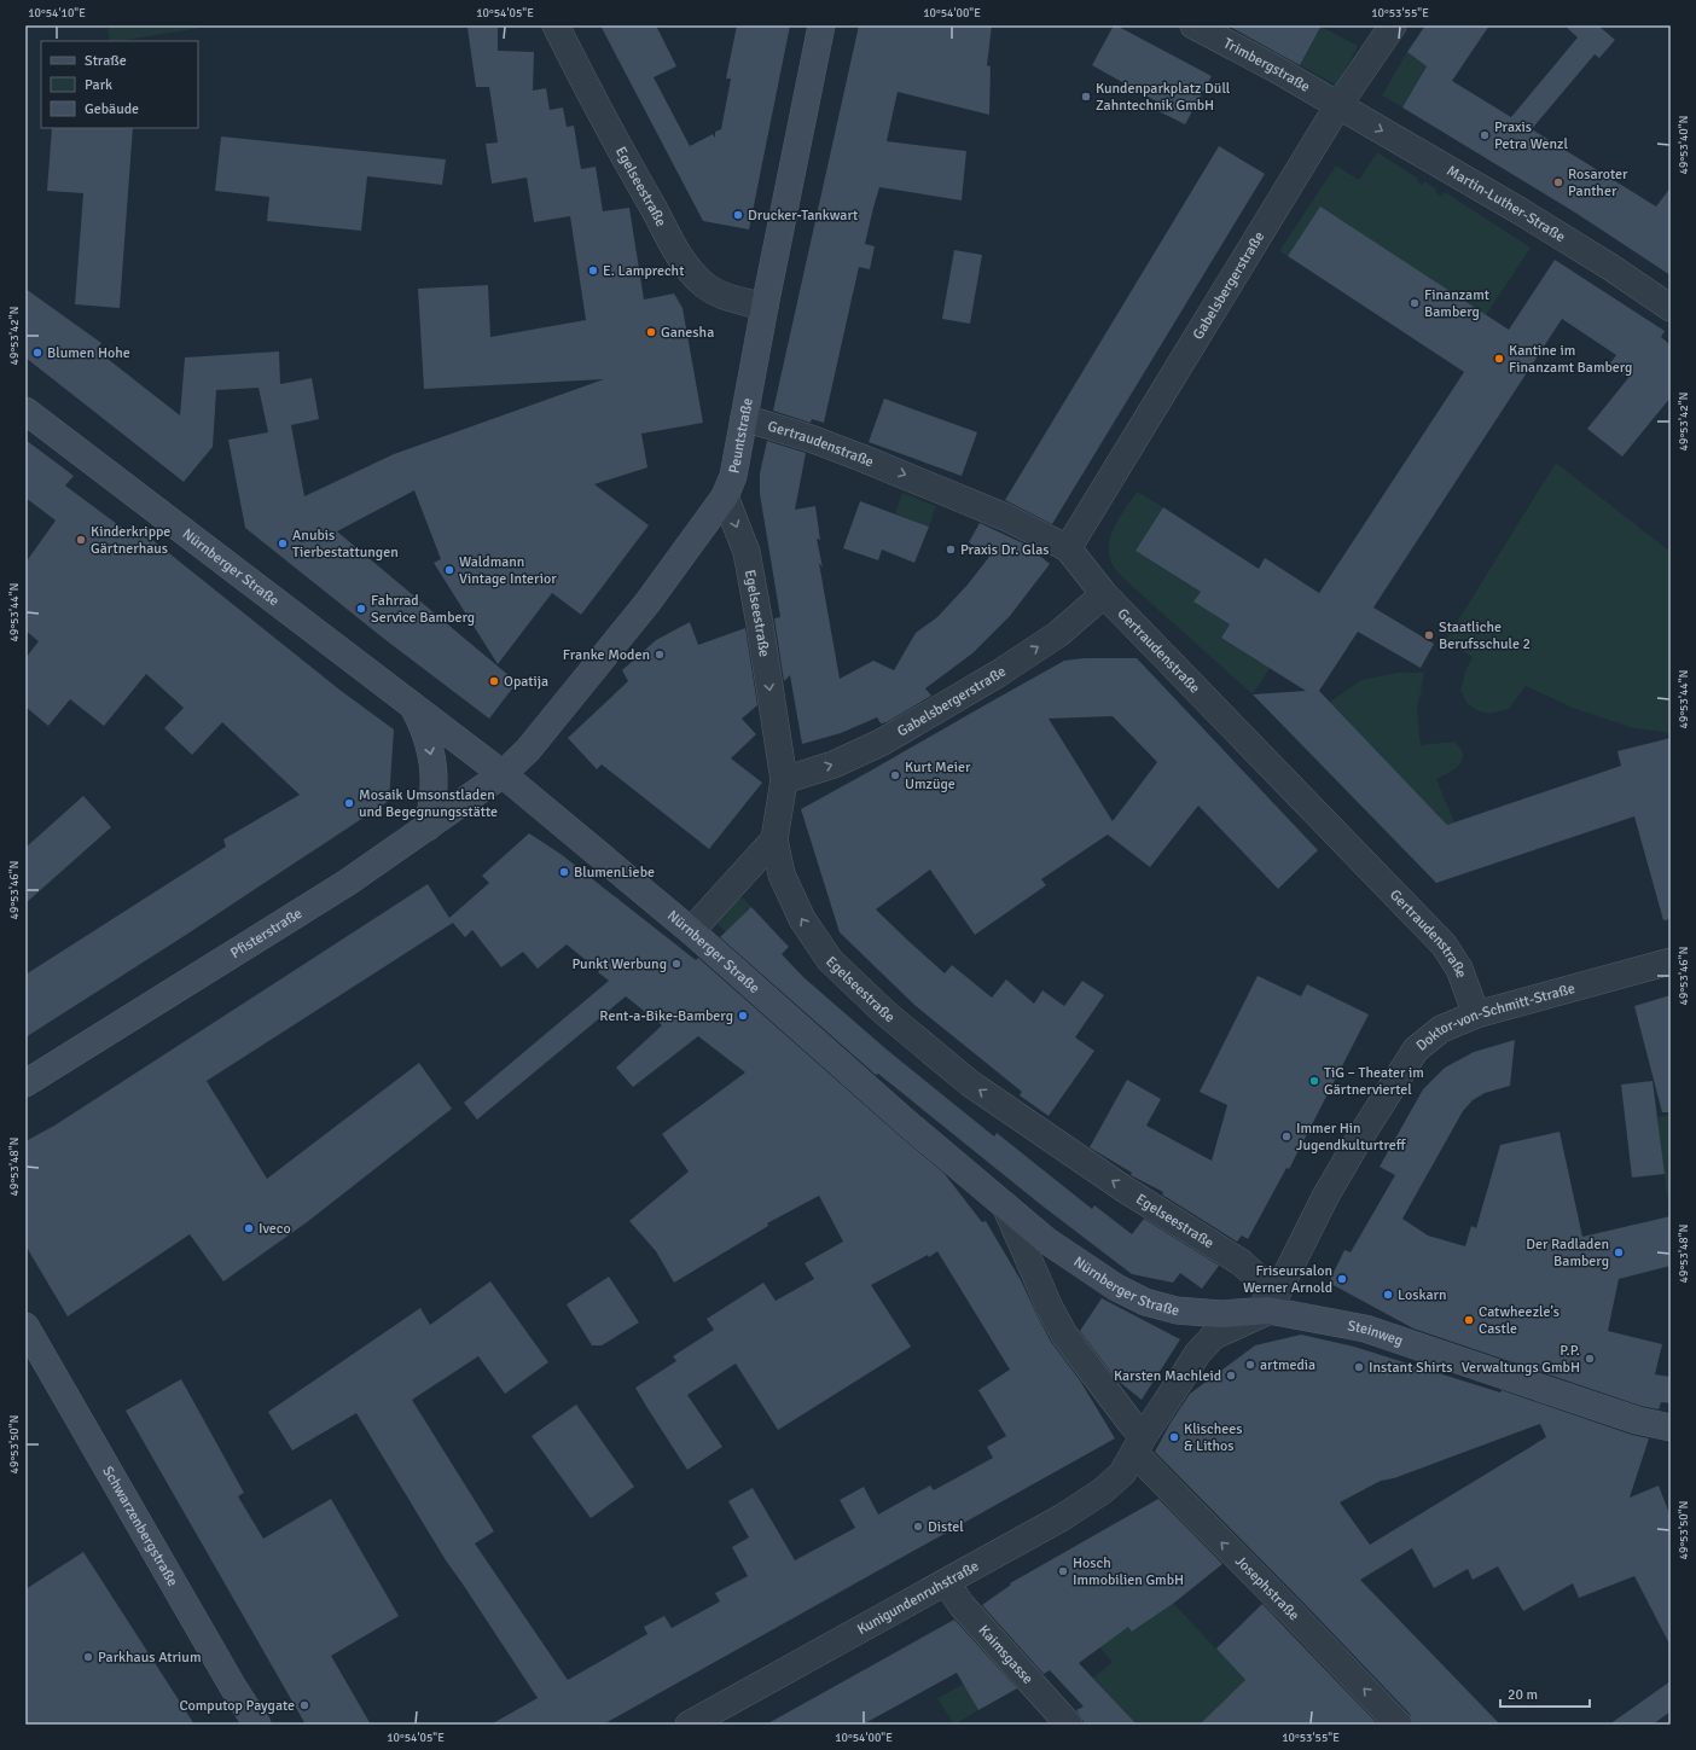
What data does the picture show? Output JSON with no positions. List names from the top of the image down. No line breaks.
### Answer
{"streets":{"street":["Trimbergstraße","Egelseestraße","Martin-Luther-Straße","Gabelsbergerstraße","Peuntstraße","Gertraudenstraße","Nürnberger Straße","Pfisterstraße","Doktor-von-Schmitt-Straße","Steinweg","Schwarzenbergstraße","Josephstraße","Kunigundenruhstraße","Kaimsgasse"]},"crossings":[["Trimbergstraße","Martin-Luther-Straße"],["Trimbergstraße","Gabelsbergerstraße"],["Egelseestraße","Gabelsbergerstraße"],["Egelseestraße","Peuntstraße"],["Egelseestraße","Nürnberger Straße"],["Egelseestraße","Doktor-von-Schmitt-Straße"],["Egelseestraße","Steinweg"],["Martin-Luther-Straße","Gabelsbergerstraße"],["Gabelsbergerstraße","Gertraudenstraße"],["Peuntstraße","Gertraudenstraße"],["Peuntstraße","Nürnberger Straße"],["Peuntstraße","Pfisterstraße"],["Gertraudenstraße","Doktor-von-Schmitt-Straße"],["Nürnberger Straße","Pfisterstraße"],["Nürnberger Straße","Doktor-von-Schmitt-Straße"],["Nürnberger Straße","Steinweg"],["Nürnberger Straße","Josephstraße"],["Nürnberger Straße","Kunigundenruhstraße"],["Doktor-von-Schmitt-Straße","Steinweg"],["Josephstraße","Kunigundenruhstraße"],["Kunigundenruhstraße","Kaimsgasse"]],"one_way":["Martin-Luther-Straße","Gabelsbergerstraße","Gertraudenstraße","Josephstraße"],"places":["Kundenparkplatz Düll Zahntechnik GmbH","Praxis Petra Wenzl","Rosaroter Panther","Drucker-Tankwart","E. Lamprecht","Finanzamt Bamberg","Ganesha","Blumen Hohe","Kantine im Finanzamt Bamberg","Kinderkrippe Gärtnerhaus","Anubis Tierbestattungen","Praxis Dr. Glas","Waldmann Vintage Interior","Fahrrad Service Bamberg","Staatliche Berufsschule 2","Franke Moden","Opatija","Kurt Meier Umzüge","Mosaik Umsonstladen und Begegnungsstätte","BlumenLiebe","Punkt Werbung","Rent-a-Bike-Bamberg","TiG – Theater im Gärtnerviertel","Immer Hin Jugendkulturtreff","Iveco","Der Radladen Bamberg","Friseursalon Werner Arnold","Loskarn","Catwheezle's Castle","P.P. Verwaltungs GmbH","artmedia","Instant Shirts","Karsten Machleid","Klischees & Lithos","Distel","Hosch Immobilien GmbH","Parkhaus Atrium","Computop Paygate"],"legend":["Straße","Park","Gebäude"],"scale_bar":"20 m","coordinates":["10°54'10\"E","10°54'05\"E","10°54'00\"E","10°53'55\"E","49°53'40\"N","49°53'42\"N","49°53'44\"N","49°53'46\"N","49°53'48\"N","49°53'50\"N"]}
